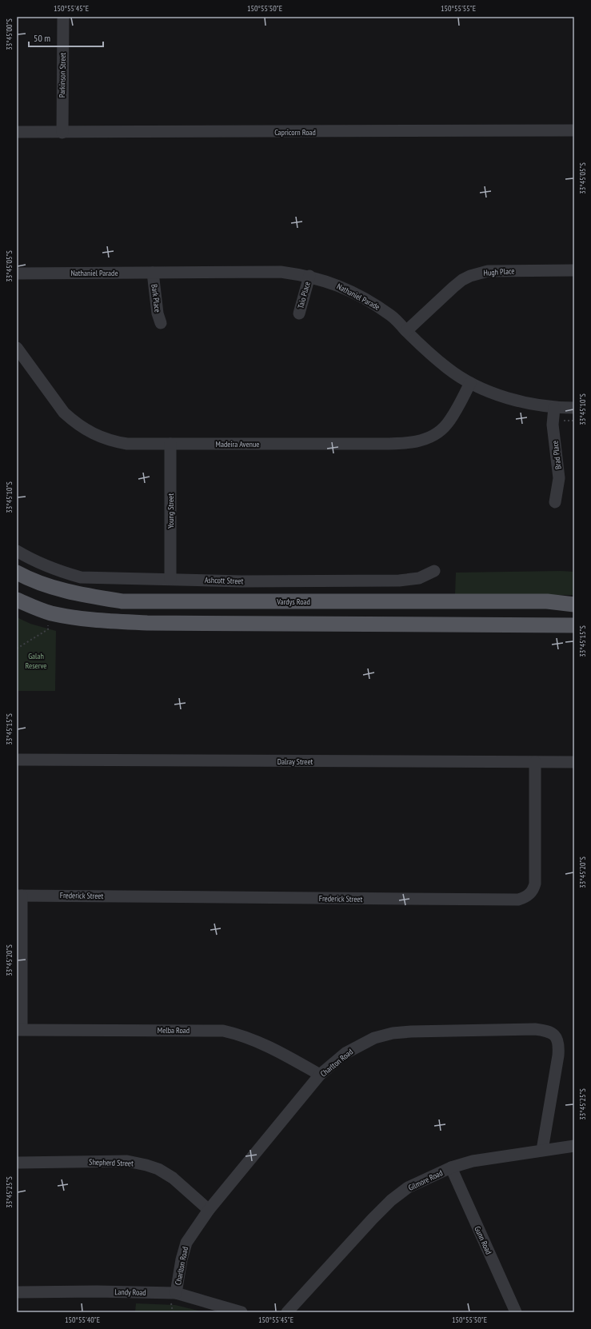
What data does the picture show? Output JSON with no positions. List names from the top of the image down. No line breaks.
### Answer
{"streets":{"main road":["Vardys Road"],"street":["Parkinson Street","Capricorn Road","Hugh Place","Nathaniel Parade","Taio Place","Bark Place","Madeira Avenue","Brad Place","Young Street","Ashcott Street","Dalray Street","Frederick Street","Melba Road","Charlton Road","Shepherd Street","Gilmore Road","Gunn Road","Landy Road"]},"crossings":[["Parkinson Street","Capricorn Road"],["Hugh Place","Nathaniel Parade"],["Nathaniel Parade","Taio Place"],["Nathaniel Parade","Bark Place"],["Nathaniel Parade","Madeira Avenue"],["Nathaniel Parade","Brad Place"],["Madeira Avenue","Young Street"],["Young Street","Ashcott Street"],["Dalray Street","Frederick Street"],["Melba Road","Charlton Road"],["Charlton Road","Shepherd Street"],["Charlton Road","Gilmore Road"],["Charlton Road","Landy Road"],["Gilmore Road","Gunn Road"]],"parks":["Galah Reserve"],"scale_bar":"50 m","coordinates":["150°55'45\"E","150°55'50\"E","150°55'55\"E","33°45'00\"S","33°45'05\"S","33°45'10\"S","33°45'15\"S","33°45'20\"S","33°45'25\"S","150°55'40\"E"]}
